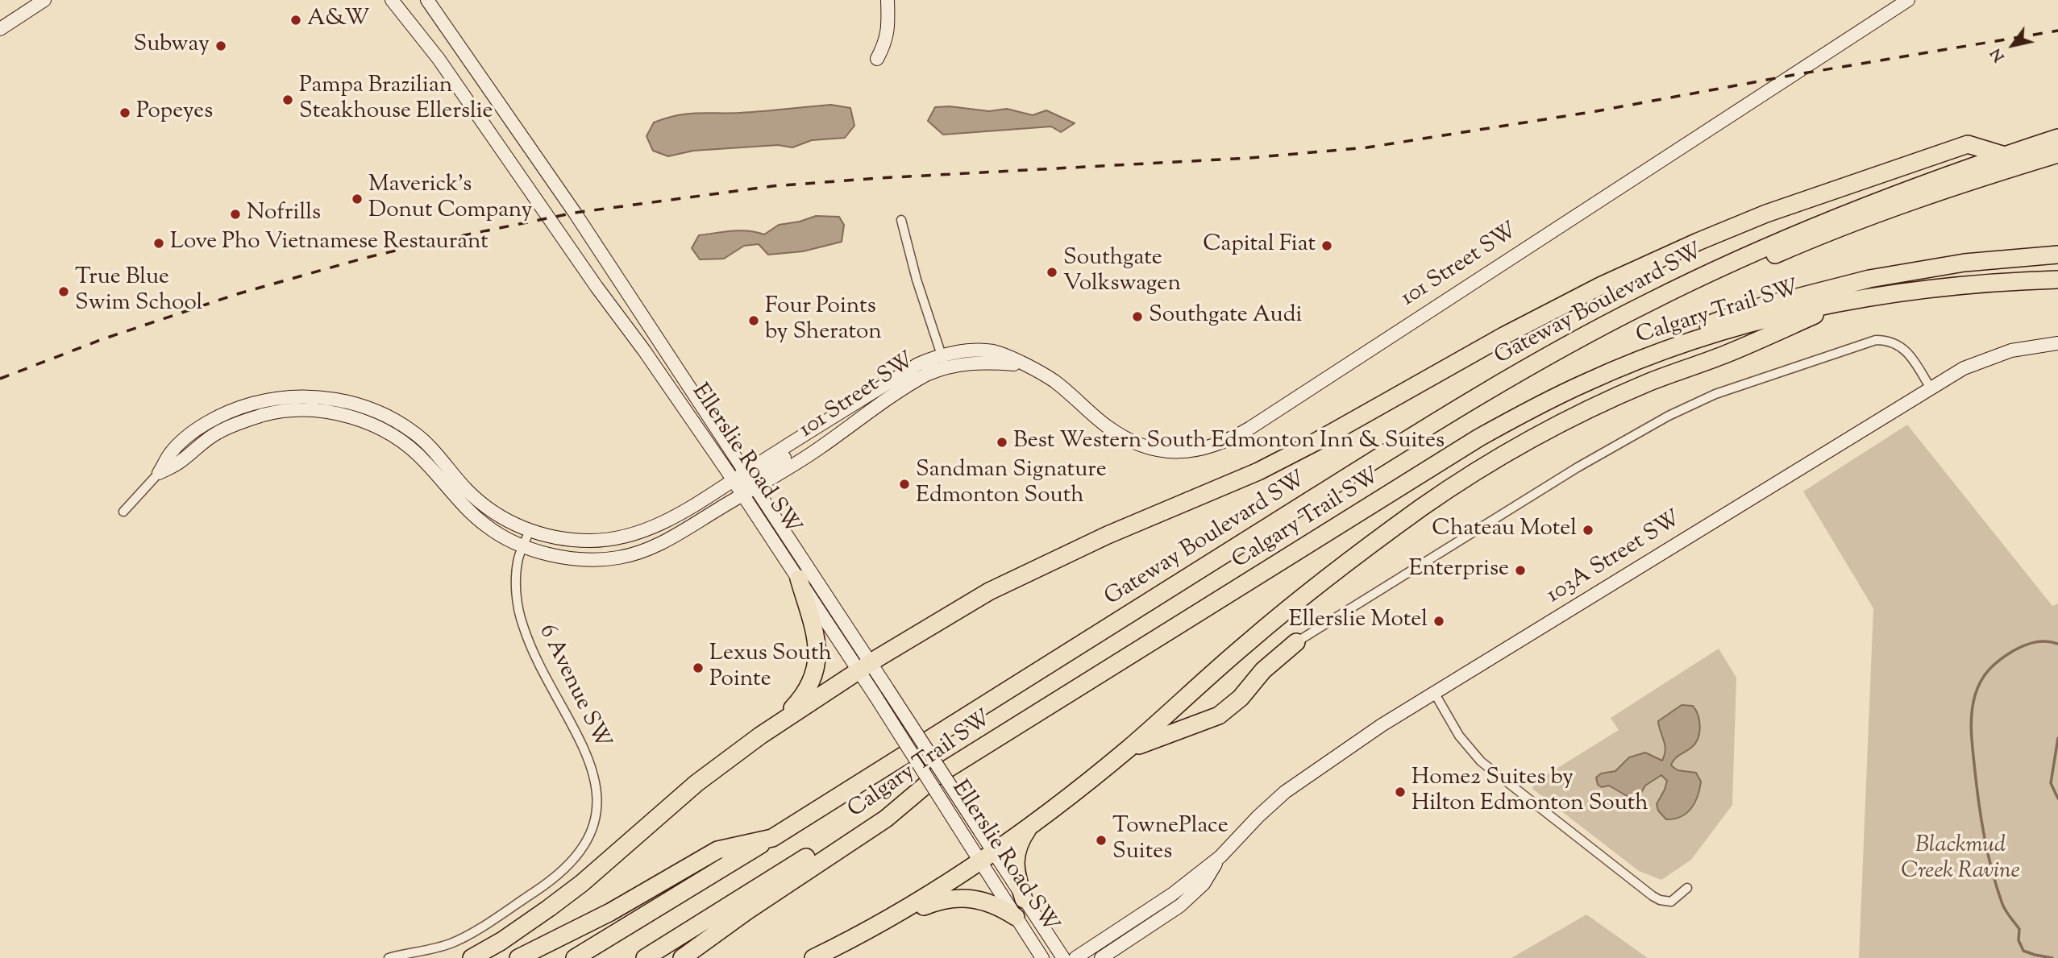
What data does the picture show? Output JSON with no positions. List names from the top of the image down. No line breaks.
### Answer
{"streets":{"highway":["Gateway Boulevard SW","Calgary Trail SW"],"street":["101 Street SW","Ellerslie Road SW","103A Street SW","6 Avenue SW"]},"crossings":[["101 Street SW","Ellerslie Road SW"]],"parks":["Blackmud Creek Ravine"],"places":["A&W","Subway","Pampa Brazilian Steakhouse Ellerslie","Popeyes","Maverick's Donut Company","Nofrills","Love Pho Vietnamese Restaurant","Capital Fiat","Southgate Volkswagen","True Blue Swim School","Southgate Audi","Four Points by Sheraton","Best Western South Edmonton Inn & Suites","Sandman Signature Edmonton South","Chateau Motel","Enterprise","Ellerslie Motel","Lexus South Pointe","Home2 Suites by Hilton Edmonton South","TownePlace Suites"],"north":"bottom left"}
